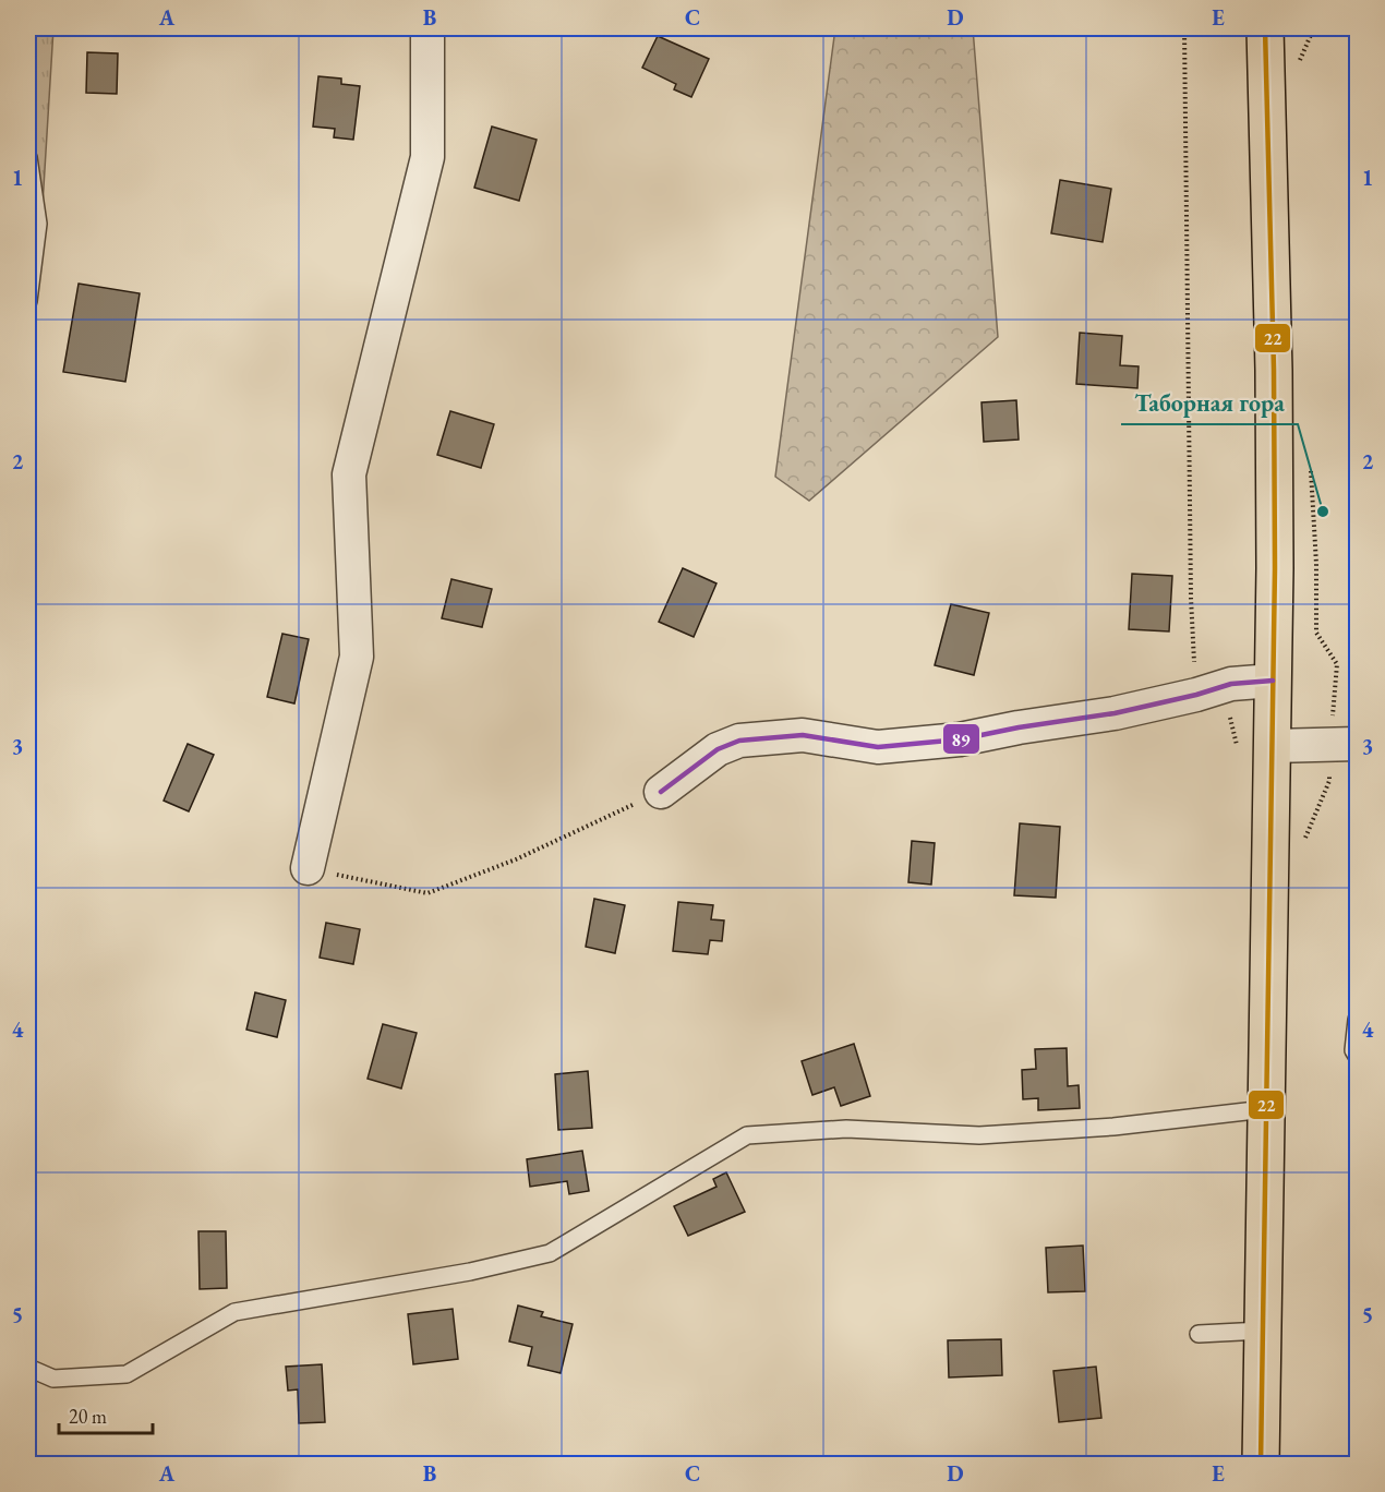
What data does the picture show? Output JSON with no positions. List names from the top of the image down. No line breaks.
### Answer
{"places":["Таборная гора"],"lines":["transit line 22","transit line 89"],"scale_bar":"20 m","grid":{"columns":["A","B","C","D","E"],"rows":["1","2","3","4","5"]}}
